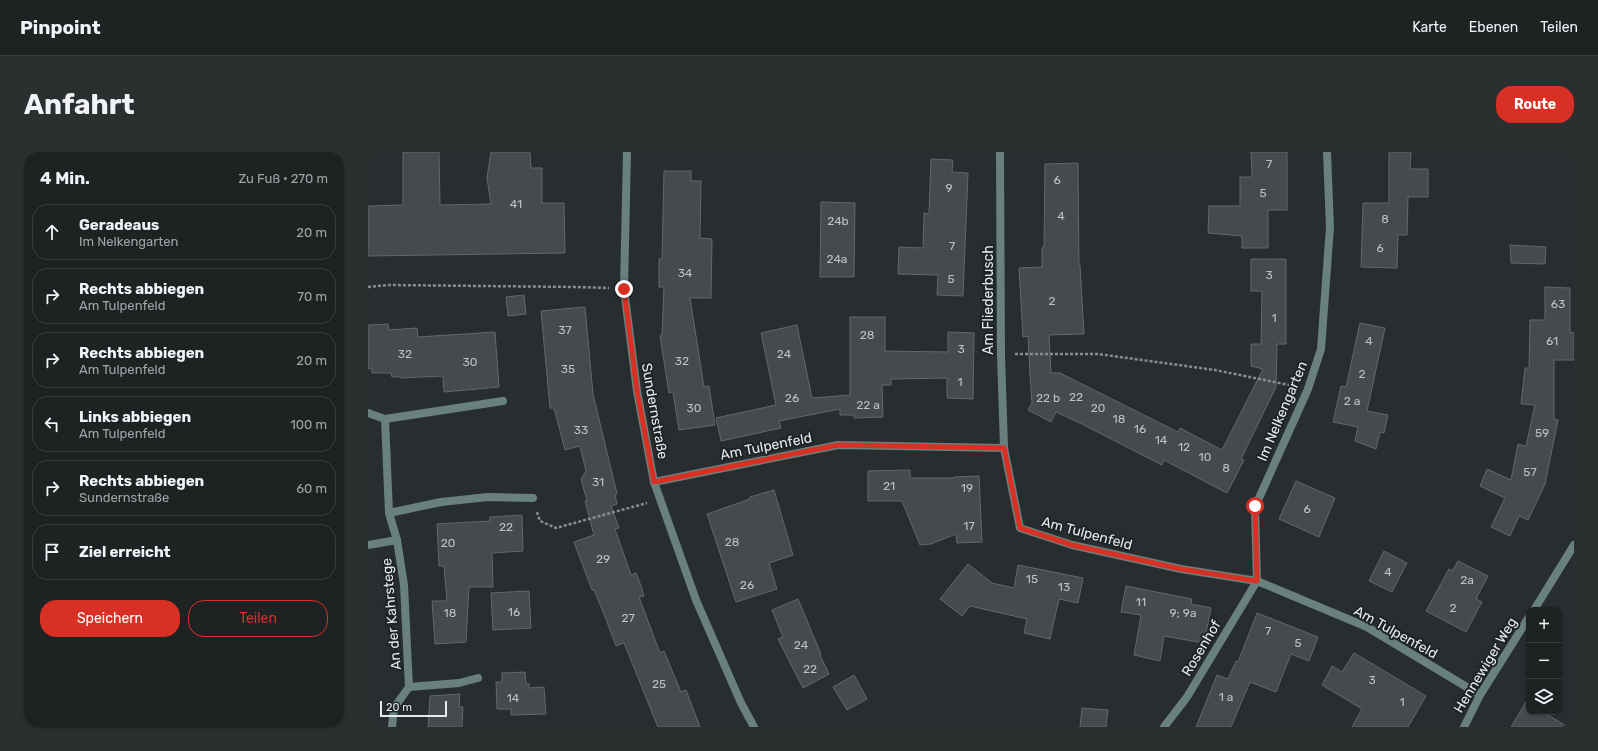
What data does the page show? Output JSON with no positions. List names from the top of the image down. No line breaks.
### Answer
{"streets":{"street":["Am Fliederbusch","Sundernstraße","Im Nelkengarten","Am Tulpenfeld","An der Kahrstege","Rosenhof","Hennewiger Weg"]},"crossings":[["Am Fliederbusch","Am Tulpenfeld"],["Sundernstraße","Am Tulpenfeld"],["Im Nelkengarten","Am Tulpenfeld"],["Im Nelkengarten","Rosenhof"],["Am Tulpenfeld","Rosenhof"],["Am Tulpenfeld","Hennewiger Weg"]],"house_numbers":["7","6","9","5","41","4","8","24b","7","6","24a","34","3","5","2","63","1","37","28","4","61","3","32","24","32","30","35","2","1","22","26","22 b","2 a","22 a","30","20","18","16","33","59","14","12","10","8","57","31","21","19","6","17","22","28","20","29","4","15","2a","26","13","11","2","16","18","9; 9a","27","7","5","24","22","3","25","1 a","14","1"],"scale_bar":"20 m","page":{"header":"Pinpoint","nav":["Karte","Ebenen","Teilen"],"buttons":["Route",["Speichern","Teilen"]],"title":"Anfahrt","heading":["4 Min.","Zu Fuß · 270 m"],"list":[["Geradeaus","Im Nelkengarten","20 m"],["Rechts abbiegen","Am Tulpenfeld","70 m"],["Rechts abbiegen","Am Tulpenfeld","20 m"],["Links abbiegen","Am Tulpenfeld","100 m"],["Rechts abbiegen","Sundernstraße","60 m"],"Ziel erreicht"],"map_buttons":["+","−"],"scale":"20 m"}}
